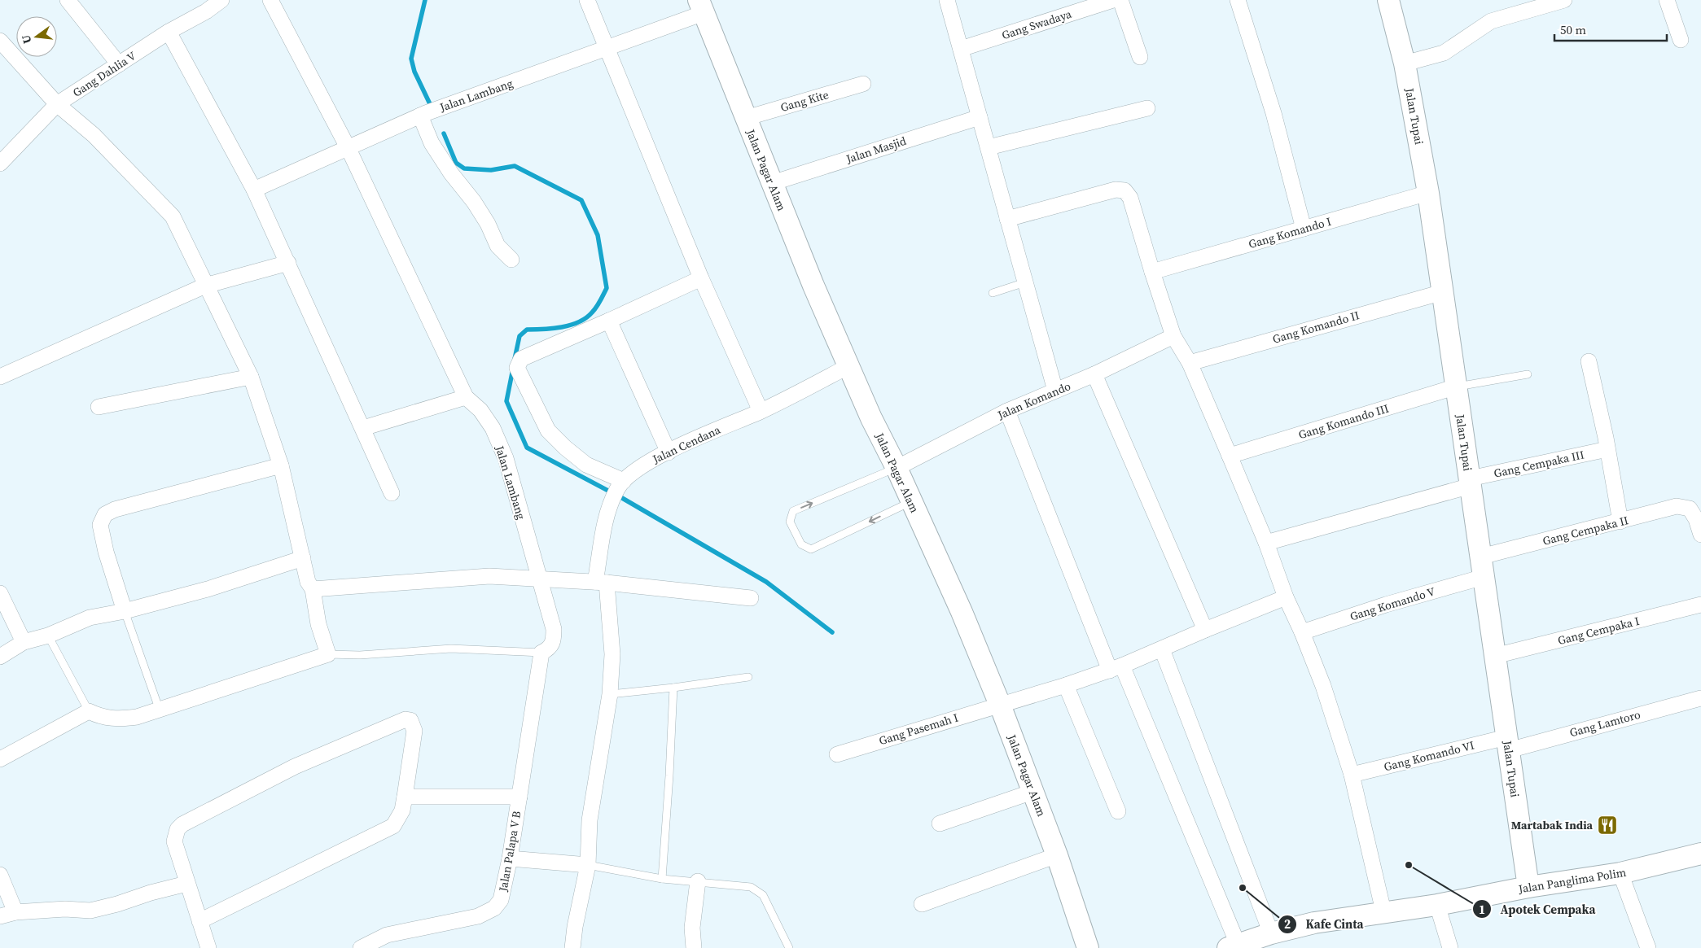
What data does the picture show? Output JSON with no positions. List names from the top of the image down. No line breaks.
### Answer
{"streets":{"street":["Gang Swadaya","Gang Dahlia V","Jalan Lambang","Gang Kite","Jalan Tupai","Jalan Masjid","Jalan Pagar Alam","Gang Komando I","Gang Komando II","Jalan Komando","Gang Komando III","Jalan Cendana","Gang Cempaka III","Gang Cempaka II","Gang Komando V","Gang Cempaka I","Gang Lamtoro","Gang Pasemah I","Gang Komando VI","Jalan Palapa V B","Jalan Panglima Polim"]},"crossings":[["Jalan Lambang","Jalan Pagar Alam"],["Jalan Lambang","Jalan Palapa V B"],["Gang Kite","Jalan Pagar Alam"],["Jalan Tupai","Gang Komando I"],["Jalan Tupai","Gang Komando II"],["Jalan Tupai","Gang Komando III"],["Jalan Tupai","Gang Cempaka III"],["Jalan Tupai","Gang Cempaka II"],["Jalan Tupai","Gang Komando V"],["Jalan Tupai","Gang Cempaka I"],["Jalan Tupai","Gang Lamtoro"],["Jalan Tupai","Gang Komando VI"],["Jalan Tupai","Jalan Panglima Polim"],["Jalan Masjid","Jalan Pagar Alam"],["Jalan Pagar Alam","Jalan Komando"],["Jalan Pagar Alam","Jalan Cendana"],["Jalan Pagar Alam","Gang Pasemah I"],["Gang Cempaka II","Gang Komando V"],["Gang Lamtoro","Gang Komando VI"]],"places":{"restaurant":["Martabak India"],"other":["Apotek Cempaka","Kafe Cinta"]},"scale_bar":"50 m","north":"left"}
